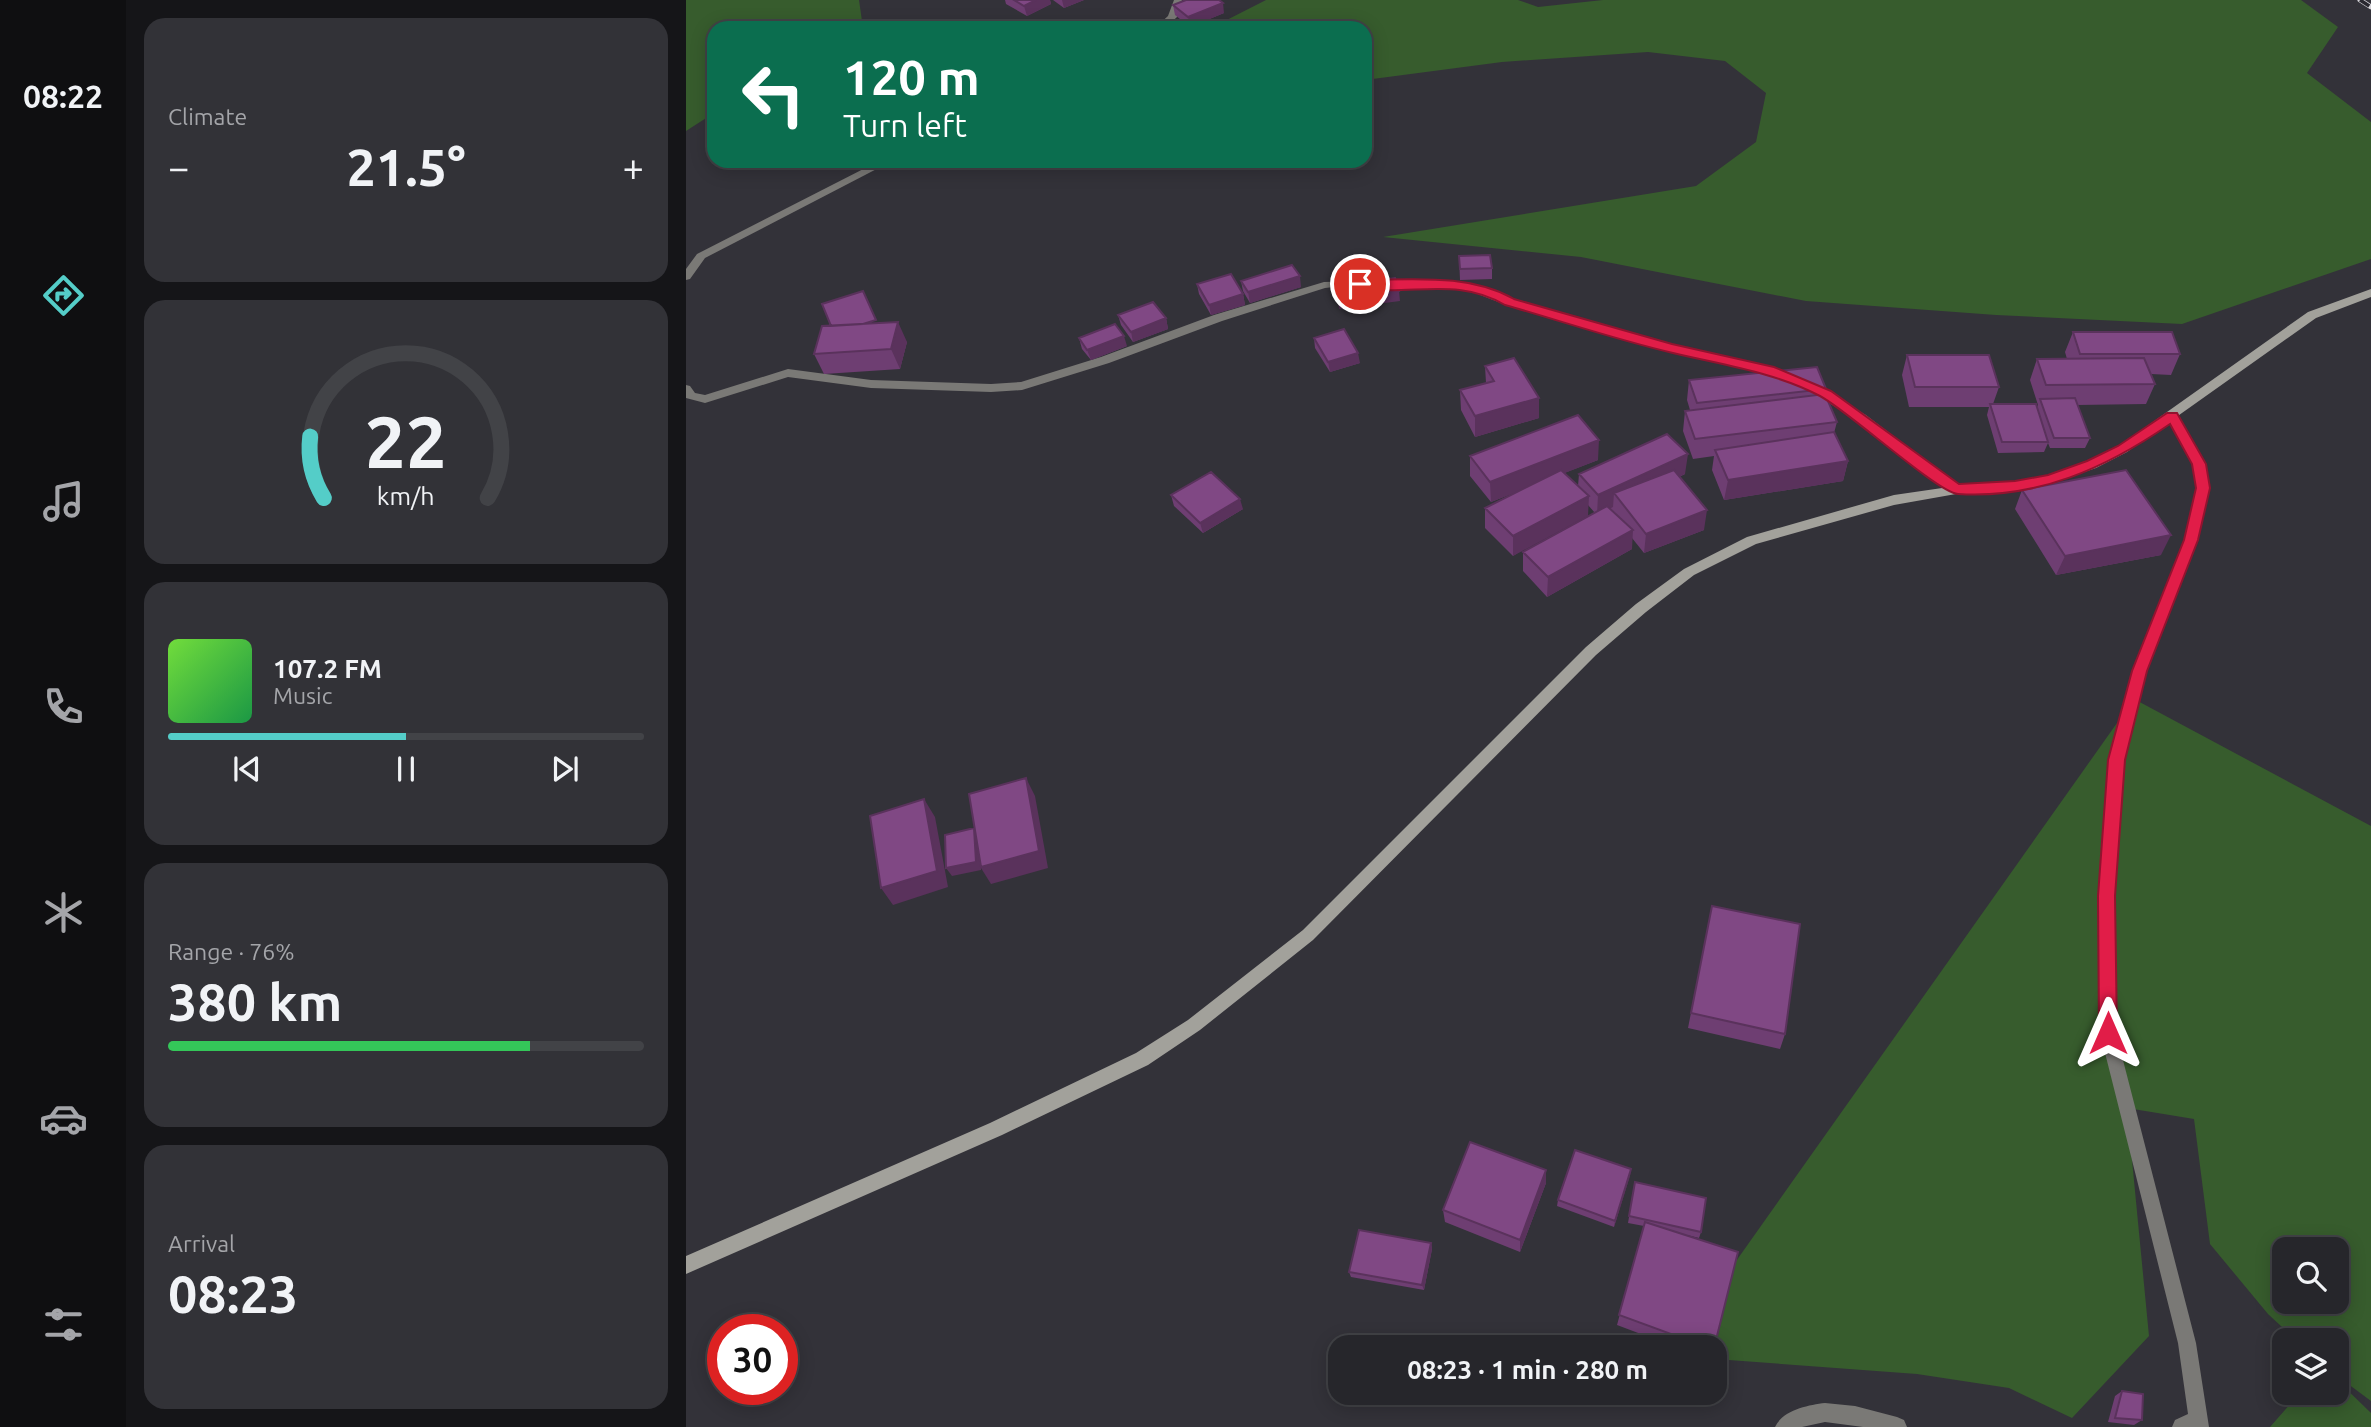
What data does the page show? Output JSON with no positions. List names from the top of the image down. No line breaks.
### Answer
{"page":{"tabs":"08:22","tile":["Climate",["Range · 76%","380 km"],["Arrival","08:23"]],"turn":["120 m","Turn left"],"heat":["−","21.5°","+"],"song":["107.2 FM","Music"],"limit":"30","trip":"08:23 · 1 min · 280 m","gauge":["22","km/h"]}}
